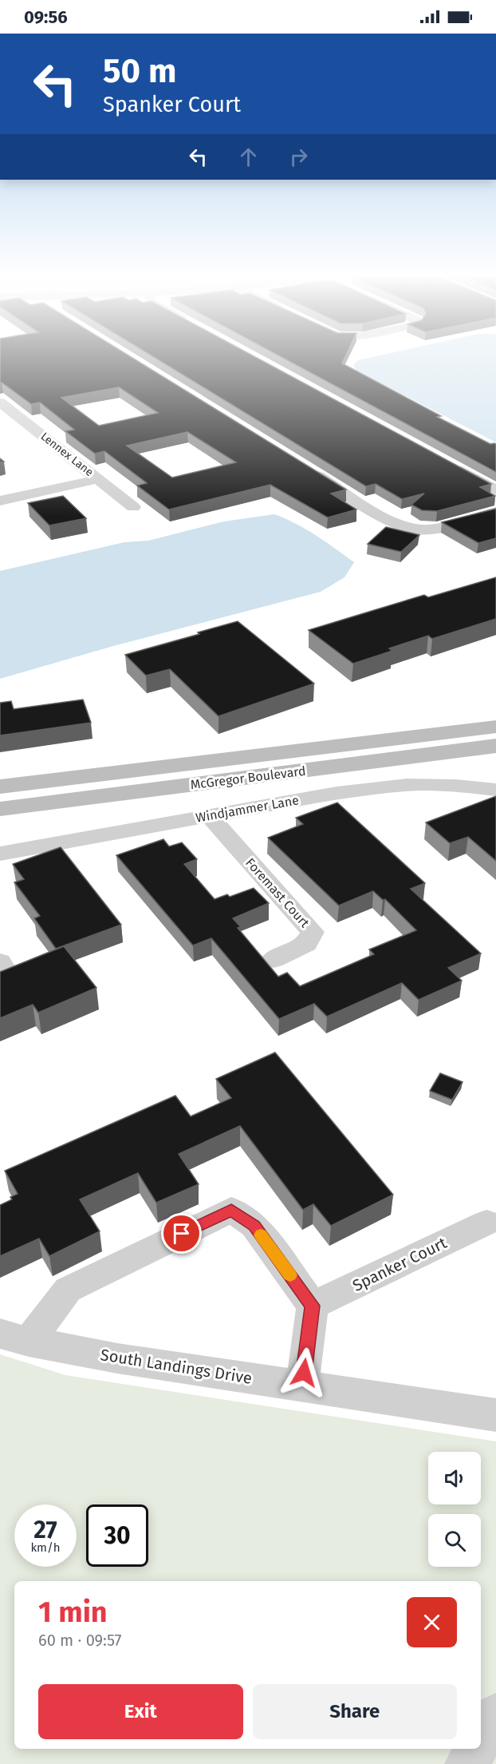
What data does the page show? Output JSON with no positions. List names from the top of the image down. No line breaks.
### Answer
{"streets":{"main road":["McGregor Boulevard"],"street":["Lennex Lane","Windjammer Lane","Foremast Court","Spanker Court","South Landings Drive"]},"crossings":[["Windjammer Lane","Foremast Court"]],"page":{"status":"09:56","turn":["50 m","Spanker Court"],"speed":"27 km/h","limit":"30","heading":["1 min","60 m · 09:57"],"buttons":["Exit","Share"]}}
